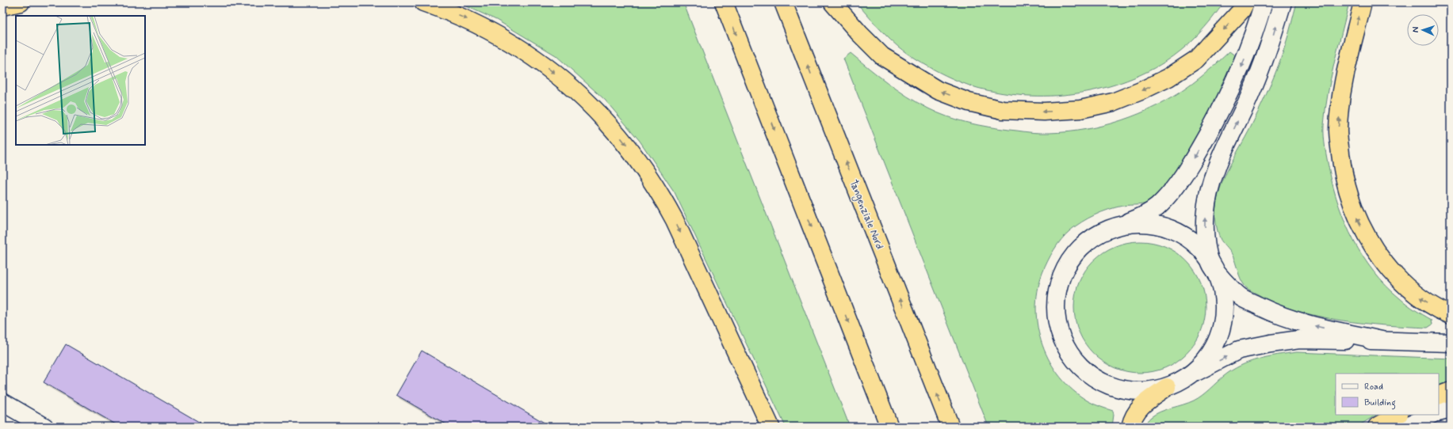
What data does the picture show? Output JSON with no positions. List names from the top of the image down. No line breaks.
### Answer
{"streets":{"highway":["Tangenziale Nord"]},"legend":["Road","Building"],"north":"left"}
